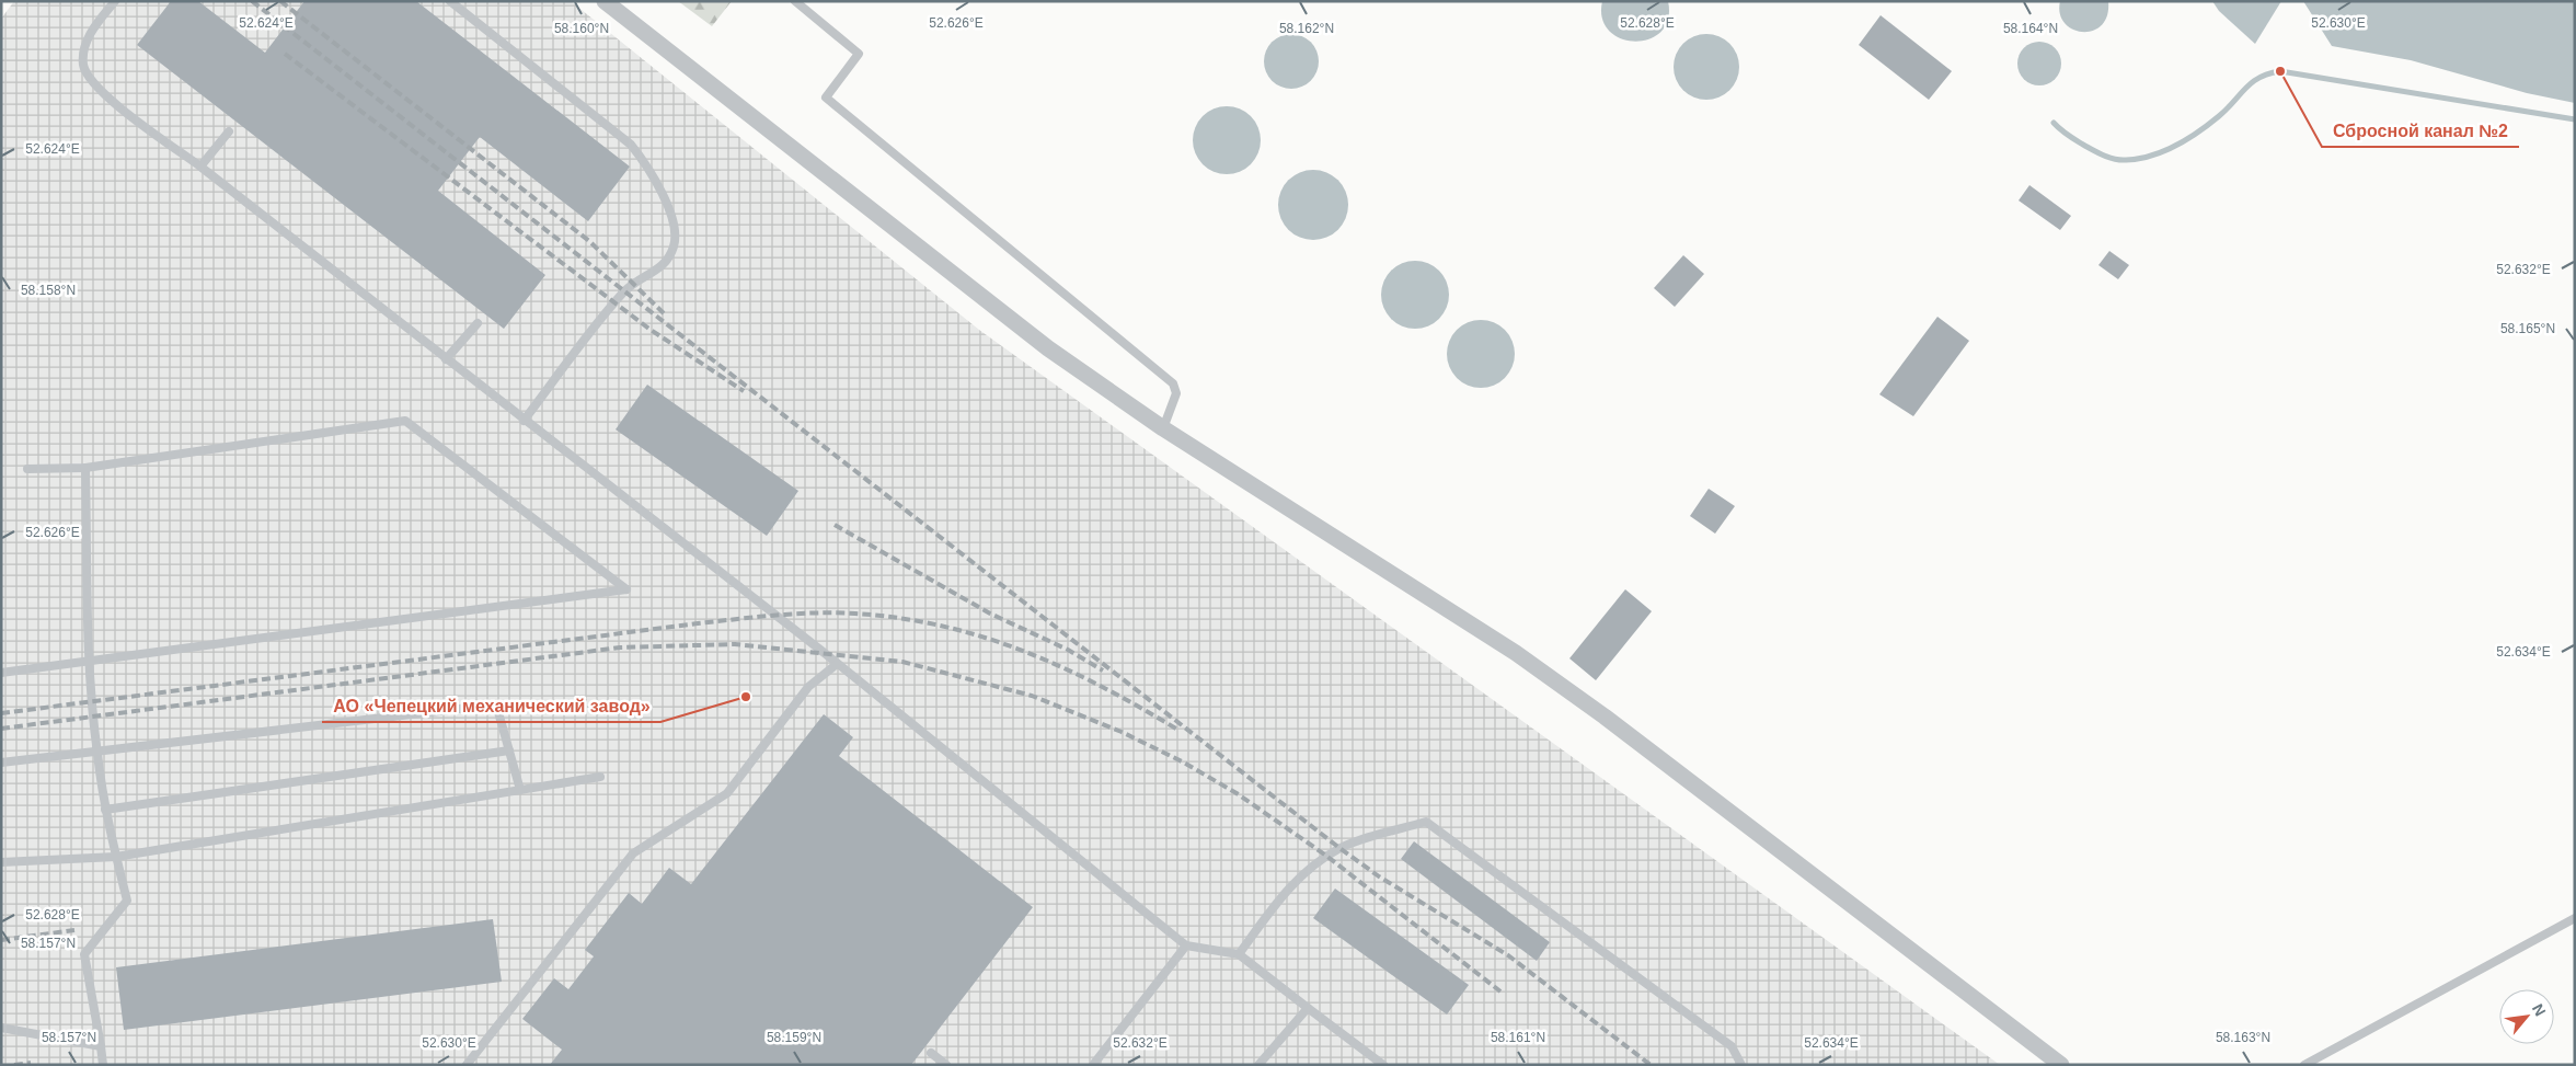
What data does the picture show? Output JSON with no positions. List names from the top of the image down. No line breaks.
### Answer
{"places":["Сбросной канал №2","АО «Чепецкий механический завод»"],"north":"top right","coordinates":["52.624°E","52.626°E","52.628°E","52.630°E","58.160°N","58.162°N","58.164°N","52.632°E","58.158°N","58.165°N","52.634°E","58.157°N","58.159°N","58.161°N","58.163°N"]}
